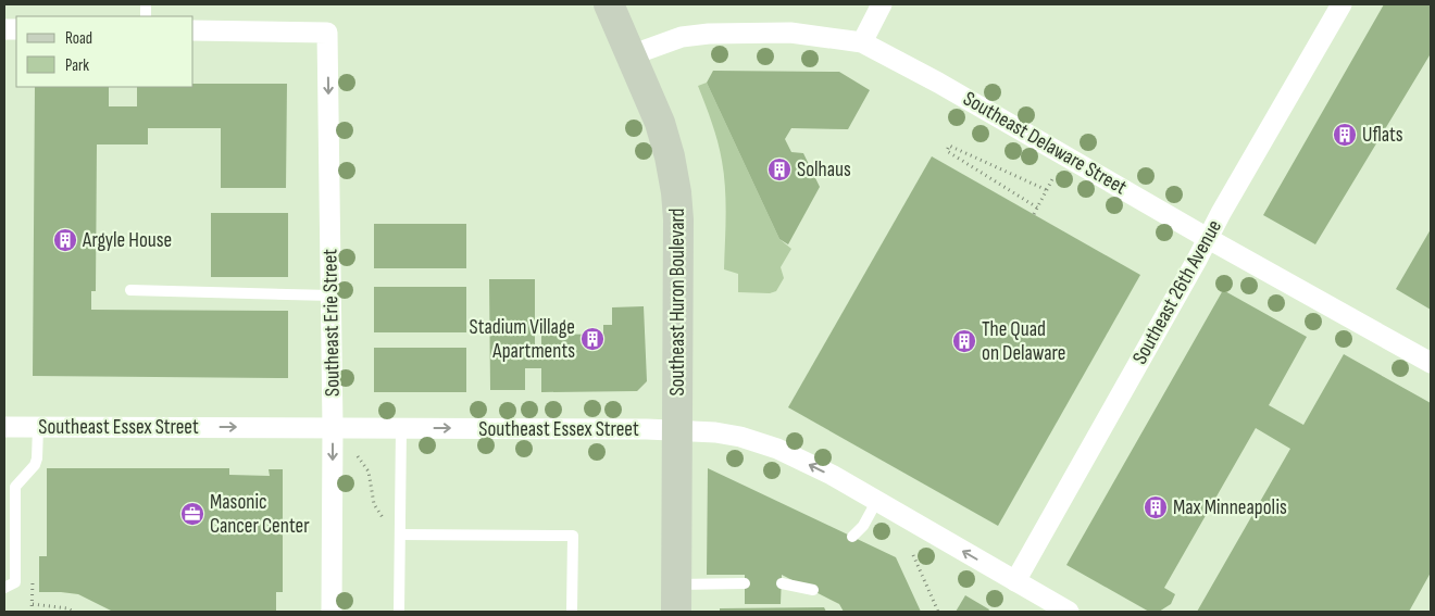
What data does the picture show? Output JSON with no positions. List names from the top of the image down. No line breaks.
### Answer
{"streets":{"main road":["Southeast Huron Boulevard"],"street":["Southeast Delaware Street","Southeast 26th Avenue","Southeast Erie Street","Southeast Essex Street"]},"crossings":[["Southeast Delaware Street","Southeast 26th Avenue"],["Southeast Delaware Street","Southeast Huron Boulevard"],["Southeast 26th Avenue","Southeast Essex Street"],["Southeast Huron Boulevard","Southeast Essex Street"],["Southeast Erie Street","Southeast Essex Street"]],"one_way":["Southeast Erie Street"],"places":{"building":["Uflats","Solhaus","Argyle House","Stadium Village Apartments","The Quad on Delaware","Max Minneapolis"],"office":["Masonic Cancer Center"]},"legend":["Road","Park"]}
